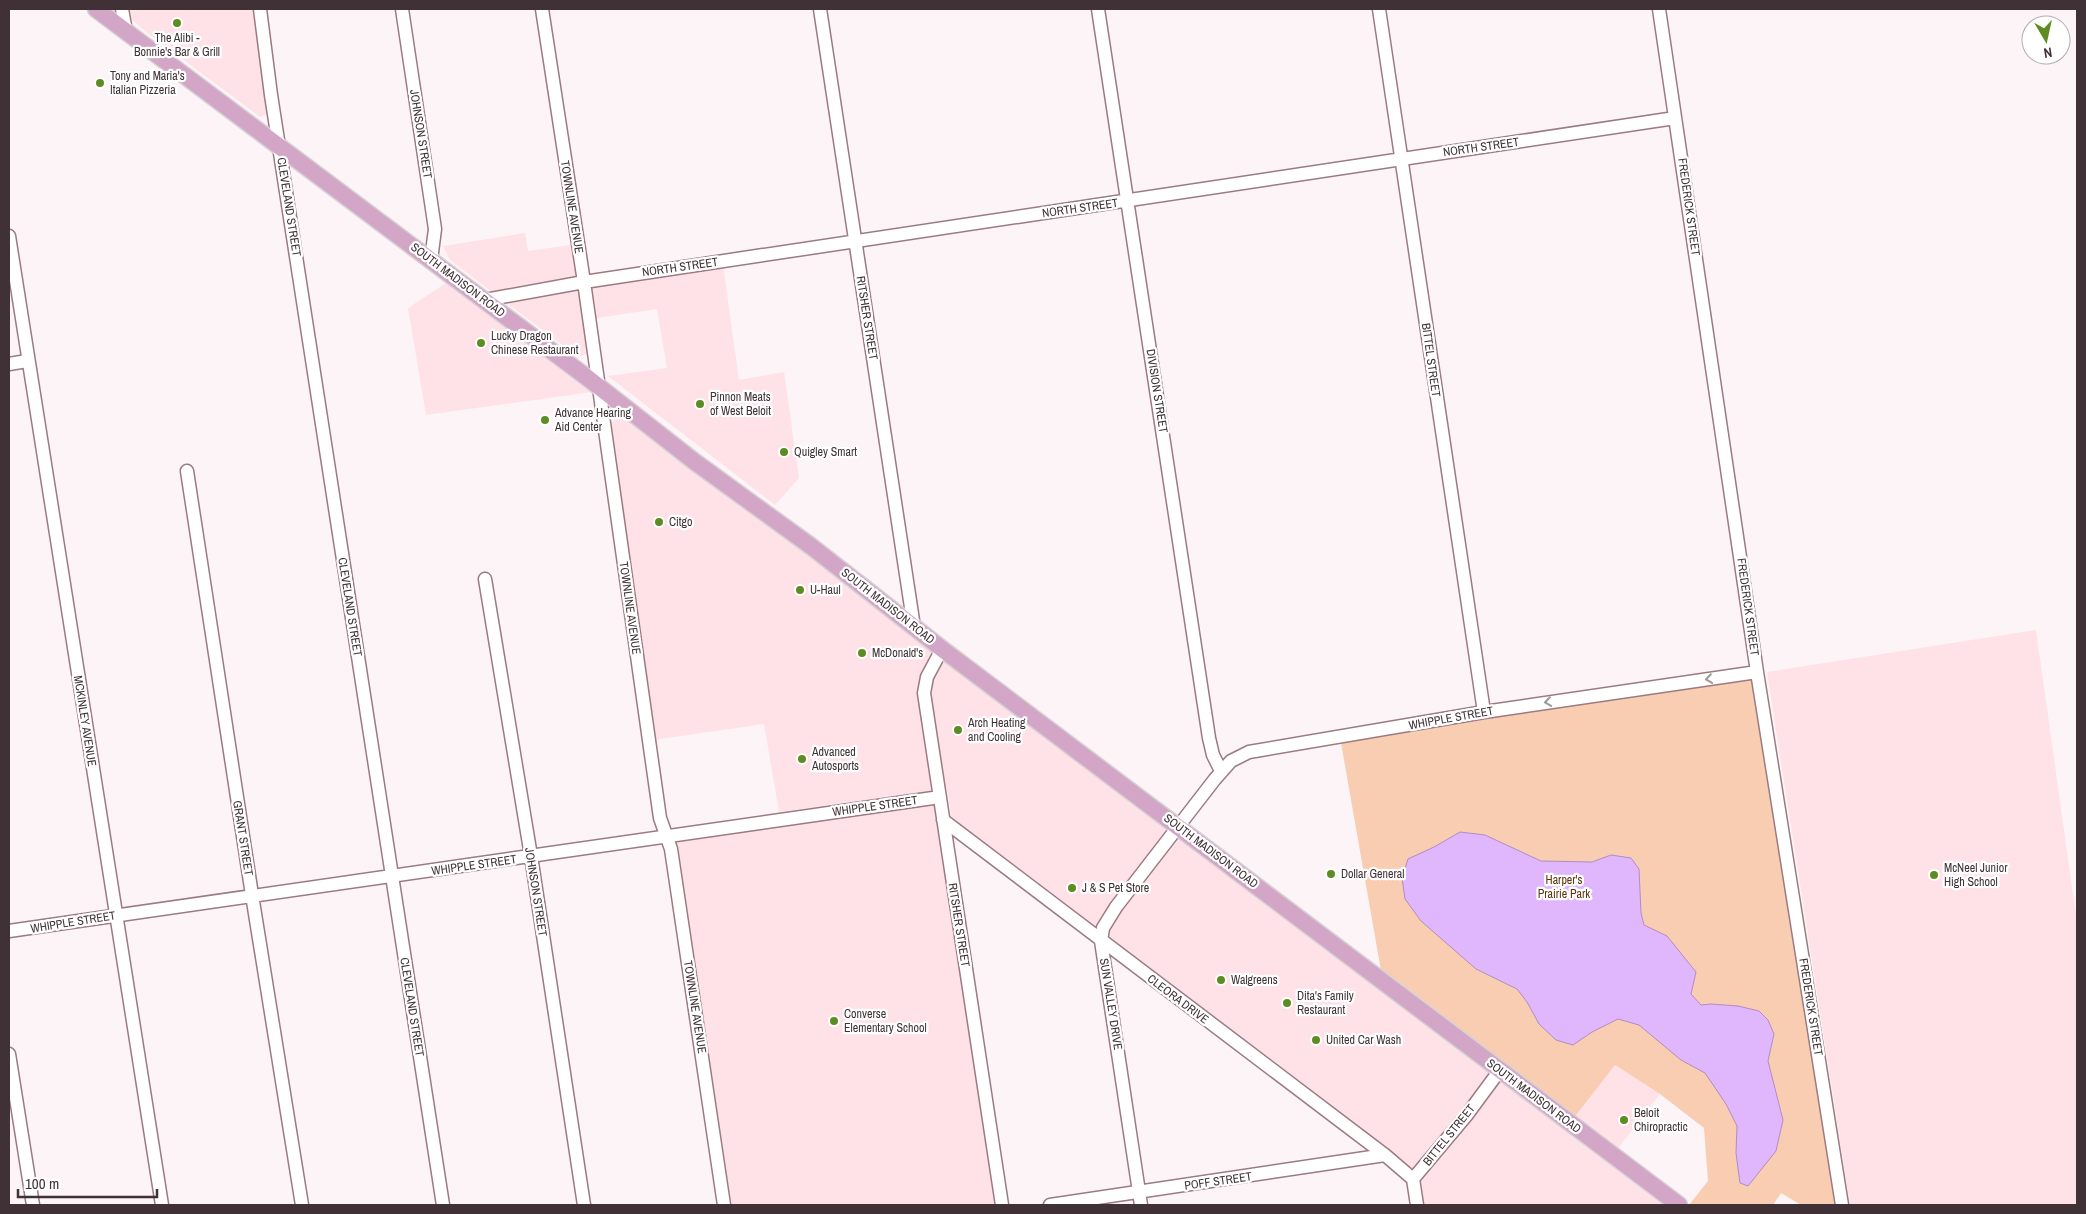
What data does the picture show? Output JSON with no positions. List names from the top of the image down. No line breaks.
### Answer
{"streets":{"main road":["SOUTH MADISON ROAD"],"street":["JOHNSON STREET","NORTH STREET","CLEVELAND STREET","TOWNLINE AVENUE","FREDERICK STREET","RITSHER STREET","BITTEL STREET","DIVISION STREET","WHIPPLE STREET","MCKINLEY AVENUE","GRANT STREET","CLEORA DRIVE","SUN VALLEY DRIVE","POFF STREET"]},"crossings":[["JOHNSON STREET","SOUTH MADISON ROAD"],["JOHNSON STREET","WHIPPLE STREET"],["NORTH STREET","TOWNLINE AVENUE"],["NORTH STREET","FREDERICK STREET"],["NORTH STREET","SOUTH MADISON ROAD"],["NORTH STREET","RITSHER STREET"],["NORTH STREET","BITTEL STREET"],["NORTH STREET","DIVISION STREET"],["CLEVELAND STREET","SOUTH MADISON ROAD"],["CLEVELAND STREET","WHIPPLE STREET"],["TOWNLINE AVENUE","SOUTH MADISON ROAD"],["TOWNLINE AVENUE","WHIPPLE STREET"],["FREDERICK STREET","WHIPPLE STREET"],["SOUTH MADISON ROAD","RITSHER STREET"],["SOUTH MADISON ROAD","BITTEL STREET"],["SOUTH MADISON ROAD","WHIPPLE STREET"],["SOUTH MADISON ROAD","SUN VALLEY DRIVE"],["RITSHER STREET","WHIPPLE STREET"],["RITSHER STREET","CLEORA DRIVE"],["BITTEL STREET","WHIPPLE STREET"],["BITTEL STREET","CLEORA DRIVE"],["DIVISION STREET","WHIPPLE STREET"],["WHIPPLE STREET","MCKINLEY AVENUE"],["WHIPPLE STREET","GRANT STREET"],["WHIPPLE STREET","SUN VALLEY DRIVE"],["CLEORA DRIVE","SUN VALLEY DRIVE"],["CLEORA DRIVE","POFF STREET"],["SUN VALLEY DRIVE","POFF STREET"]],"parks":["Harper's Prairie Park"],"places":["The Alibi - Bonnie's Bar & Grill","Tony and Maria's Italian Pizzeria","Lucky Dragon Chinese Restaurant","Pinnon Meats of West Beloit","Advance Hearing Aid Center","Quigley Smart","Citgo","U-Haul","McDonald's","Arch Heating and Cooling","Advanced Autosports","Dollar General","McNeel Junior High School","J & S Pet Store","Walgreens","Dita's Family Restaurant","Converse Elementary School","United Car Wash","Beloit Chiropractic"],"scale_bar":"100 m","north":"bottom"}
